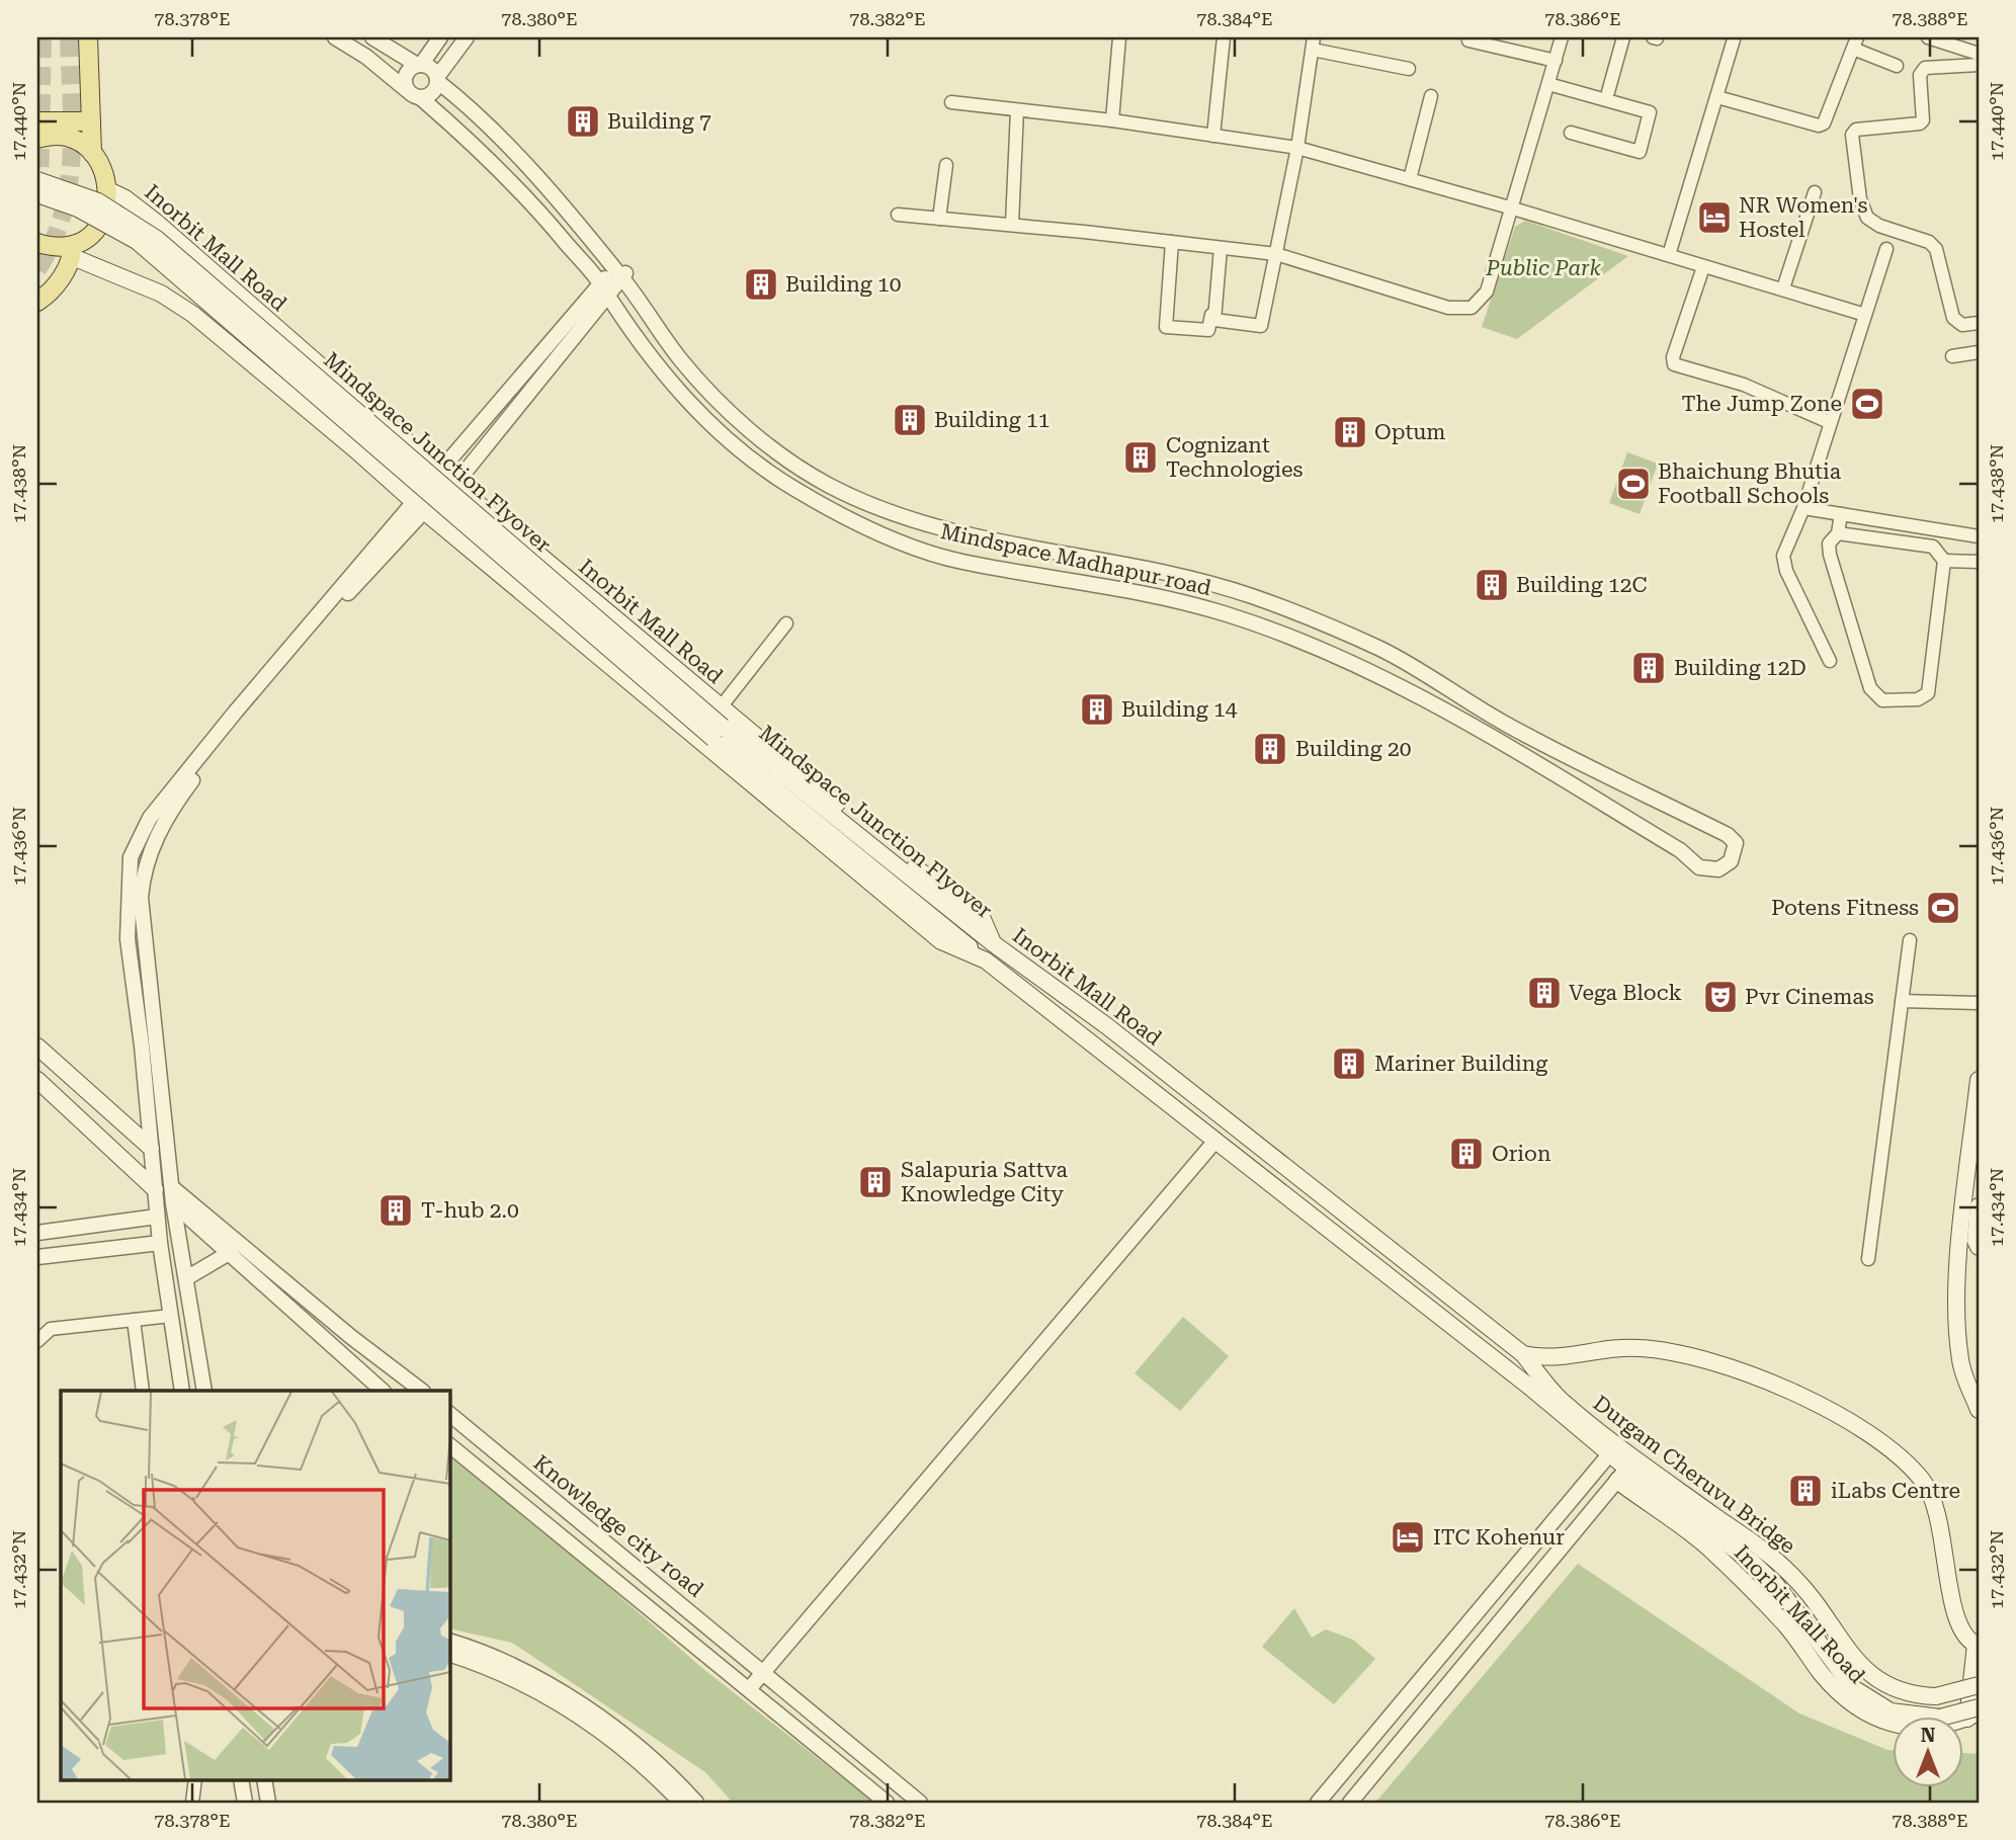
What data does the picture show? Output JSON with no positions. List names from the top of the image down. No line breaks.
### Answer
{"streets":{"main road":["Inorbit Mall Road","Mindspace Junction Flyover","Durgam Cheruvu Bridge"],"street":["Mindspace Madhapur road","Knowledge city road"]},"crossings":[["Inorbit Mall Road","Mindspace Junction Flyover"],["Inorbit Mall Road","Durgam Cheruvu Bridge"]],"parks":["Public Park"],"places":{"building":["Building 7","Building 10","Building 11","Optum","Cognizant Technologies","Building 12C","Building 12D","Building 14","Building 20","Vega Block","Mariner Building","Orion","Salapuria Sattva Knowledge City","T-hub 2.0","iLabs Centre"],"hotel":["NR Women's Hostel","ITC Kohenur"],"sports":["The Jump Zone","Bhaichung Bhutia Football Schools","Potens Fitness"],"theatre":["Pvr Cinemas"]},"north":"top","coordinates":["78.378°E","78.380°E","78.382°E","78.384°E","78.386°E","78.388°E","17.440°N","17.438°N","17.436°N","17.434°N","17.432°N"]}
